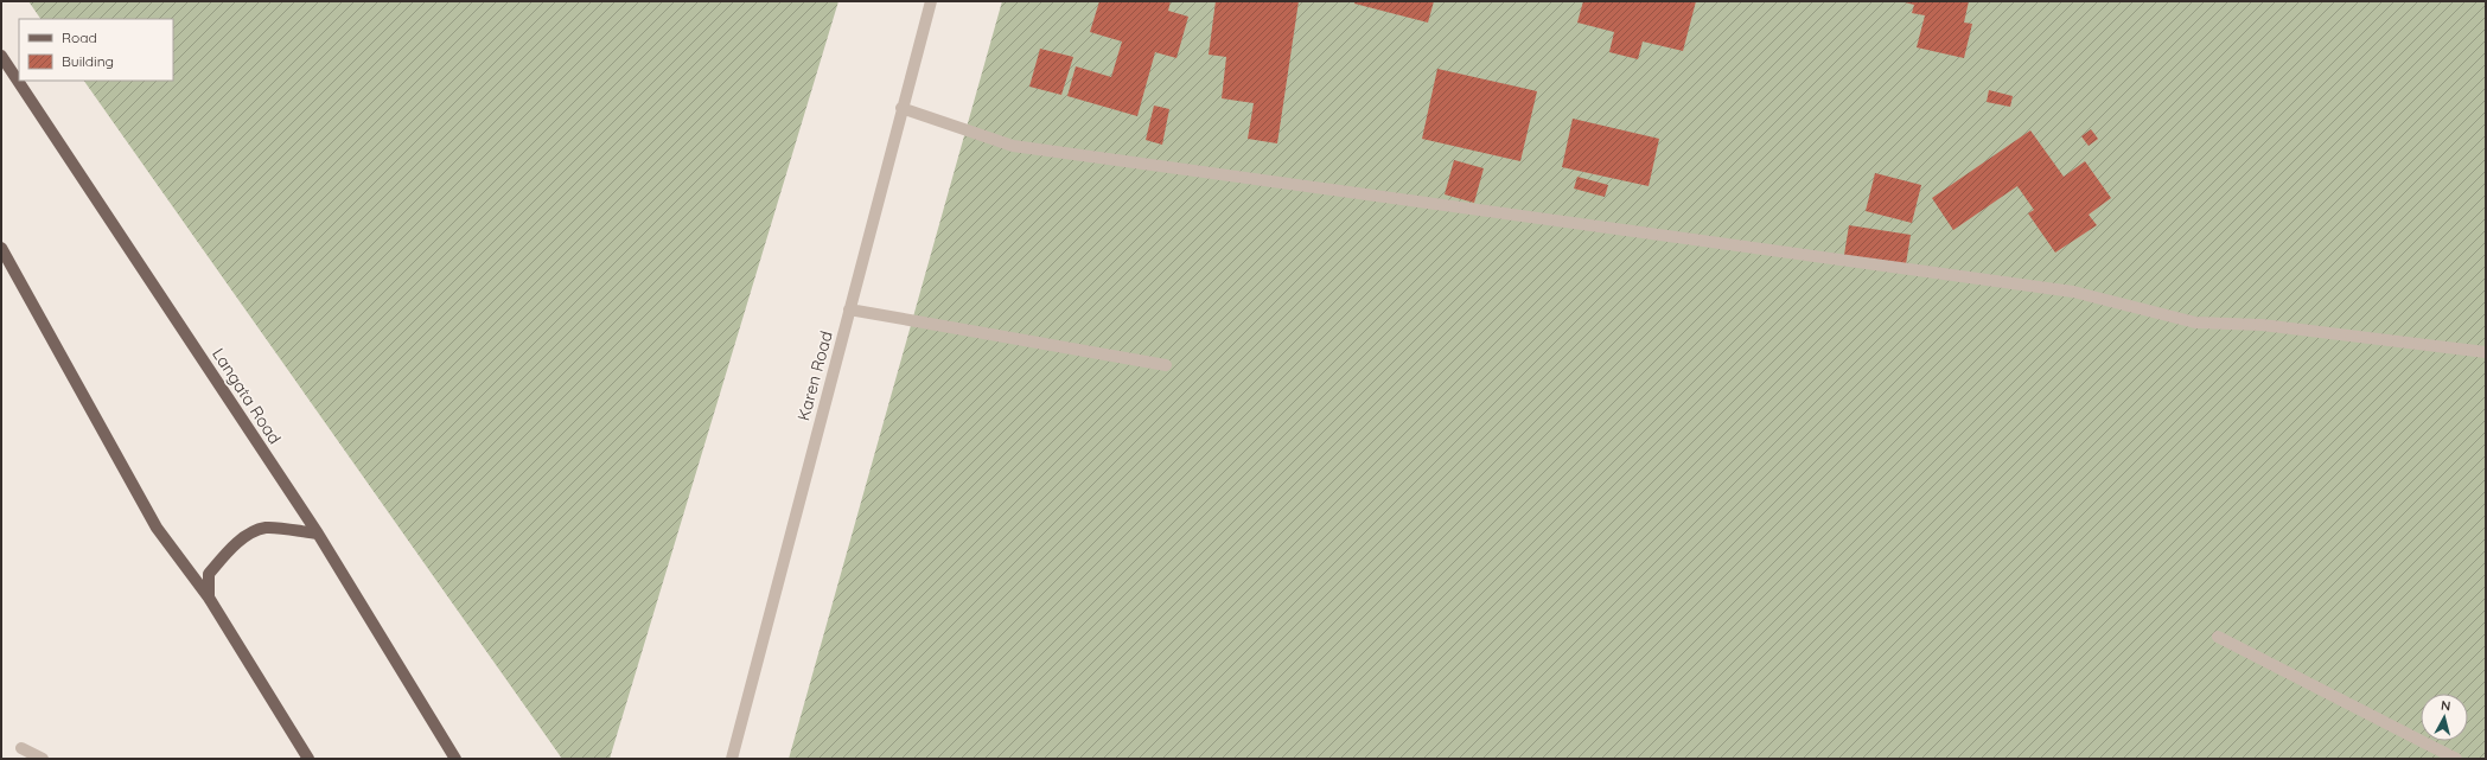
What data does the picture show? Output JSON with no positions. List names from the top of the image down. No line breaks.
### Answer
{"streets":{"main road":["Langata Road"],"street":["Karen Road"]},"legend":["Road","Building"],"north":"top"}
